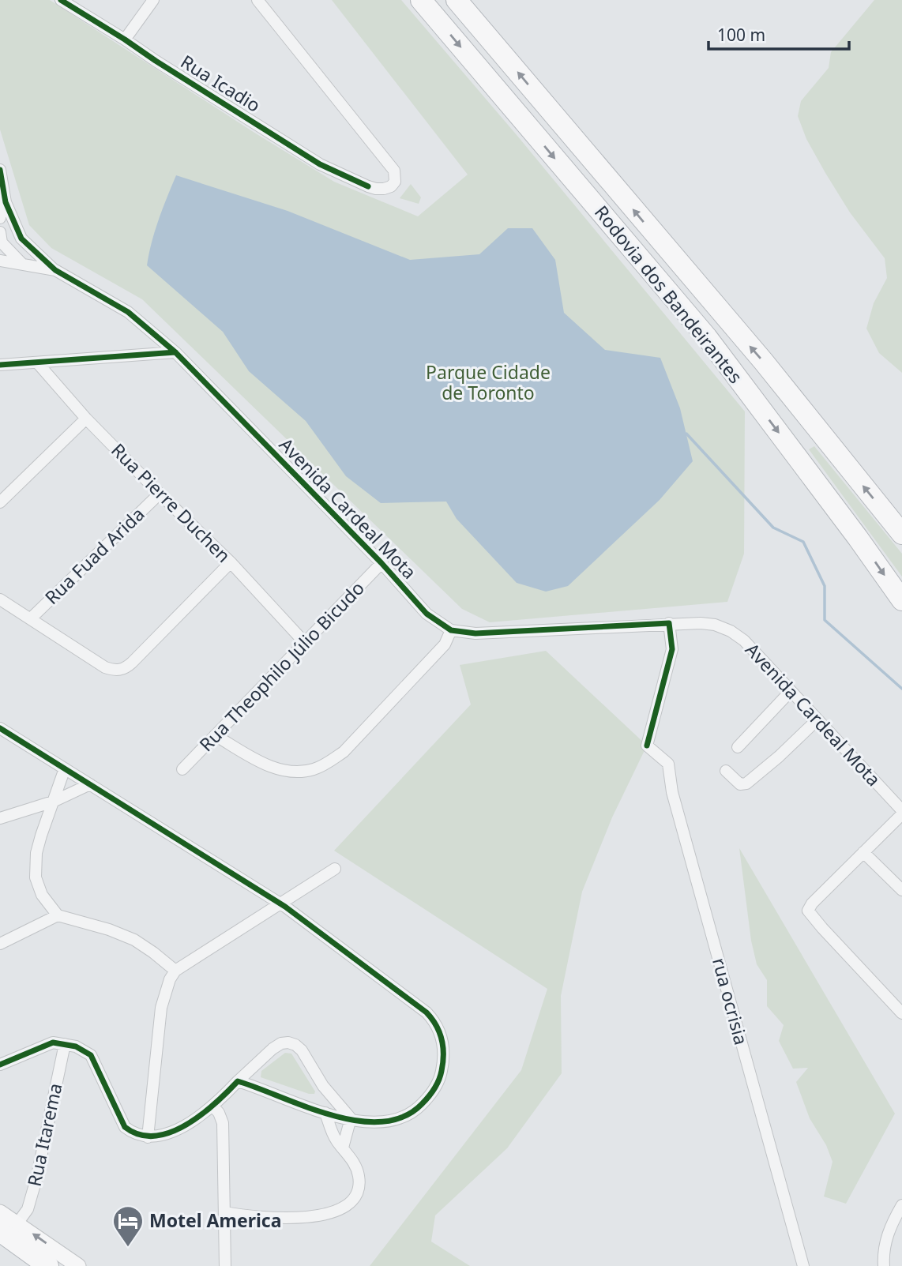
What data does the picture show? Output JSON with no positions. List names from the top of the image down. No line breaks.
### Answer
{"streets":{"highway":["Rodovia dos Bandeirantes"],"street":["Rua Icadio","Rua Pierre Duchen","Avenida Cardeal Mota","Rua Fuad Arida","Rua Theophilo Júlio Bicudo","rua ocrisia","Rua Itarema"]},"crossings":[["Rua Pierre Duchen","Rua Fuad Arida"],["Rua Pierre Duchen","Rua Theophilo Júlio Bicudo"],["Avenida Cardeal Mota","Rua Theophilo Júlio Bicudo"],["Avenida Cardeal Mota","rua ocrisia"]],"parks":["Parque Cidade de Toronto"],"places":{"hotel":["Motel America"]},"scale_bar":"100 m"}
